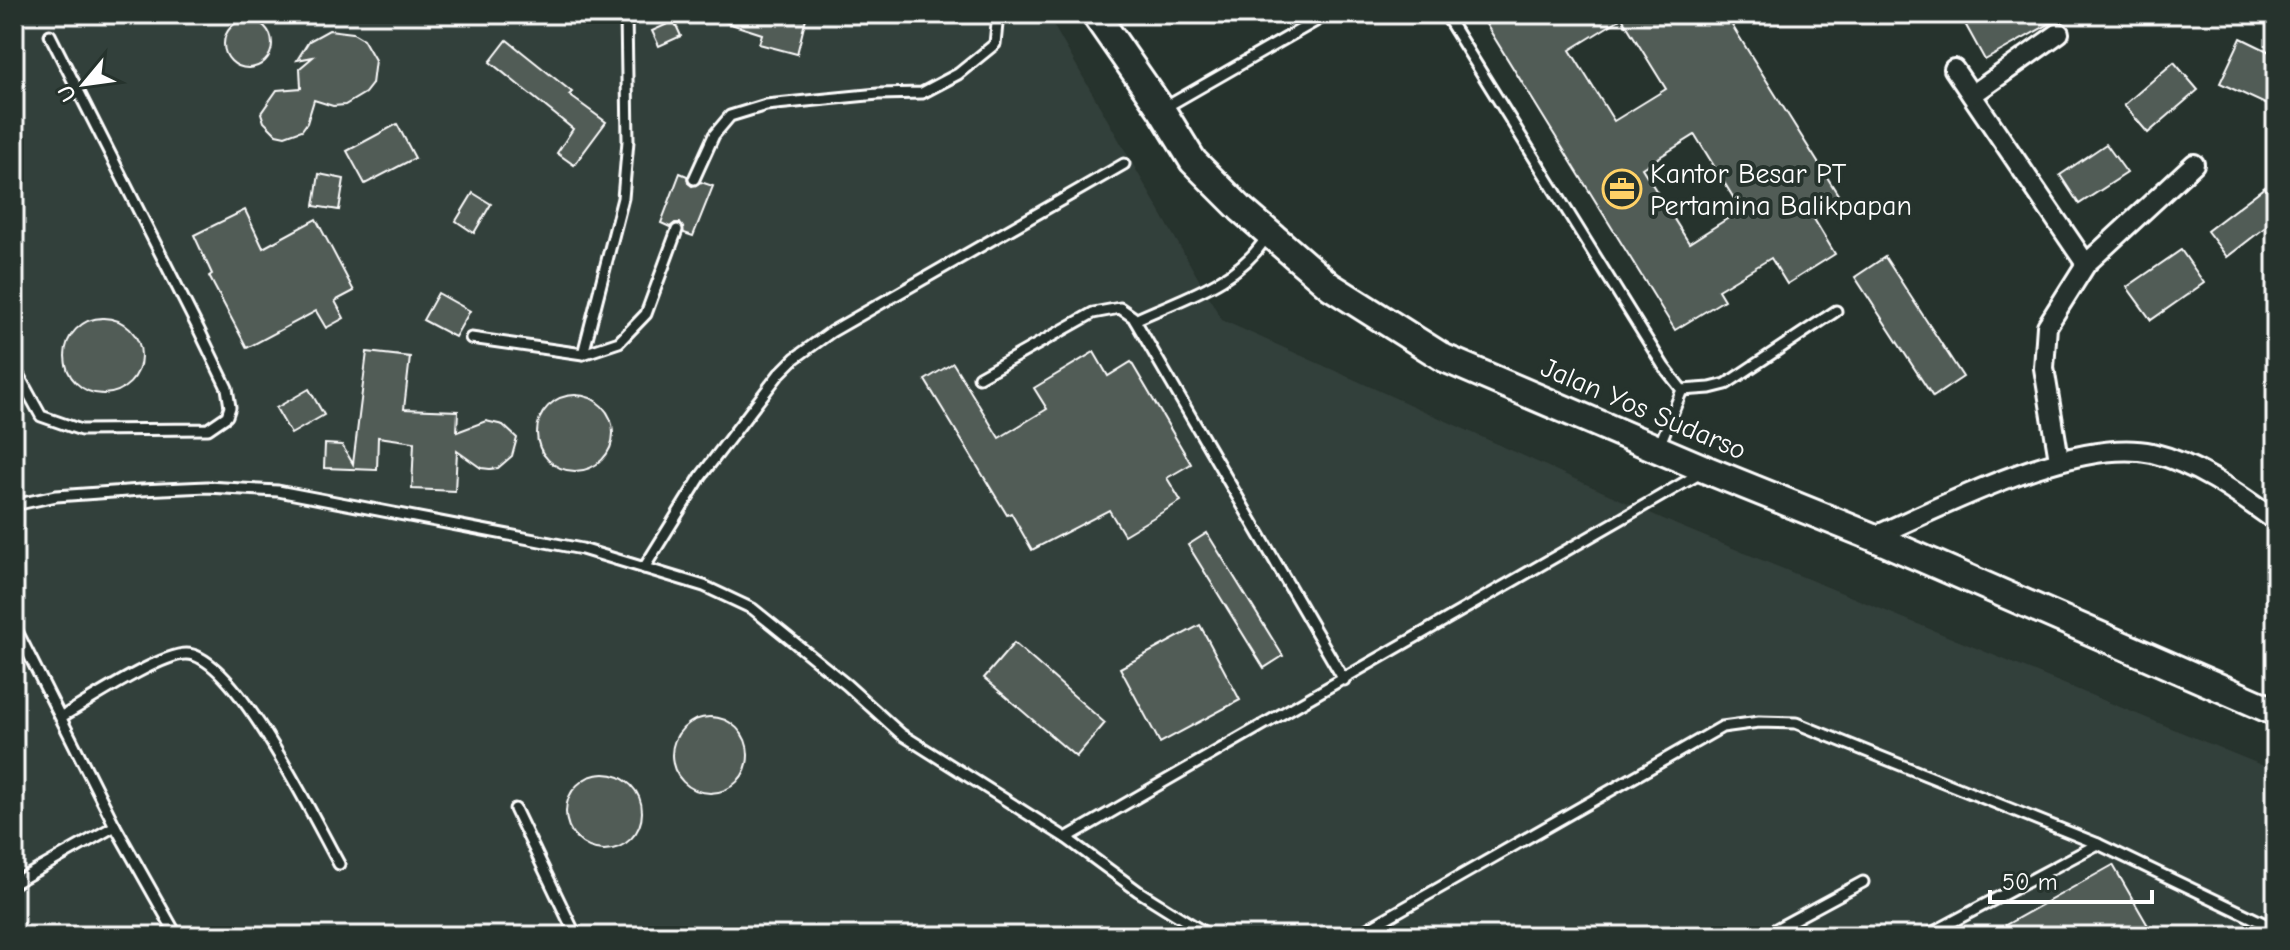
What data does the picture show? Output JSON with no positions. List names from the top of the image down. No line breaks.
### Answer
{"streets":{"main road":["Jalan Yos Sudarso"]},"places":{"office":["Kantor Besar PT Pertamina Balikpapan"]},"scale_bar":"50 m","north":"bottom left"}
